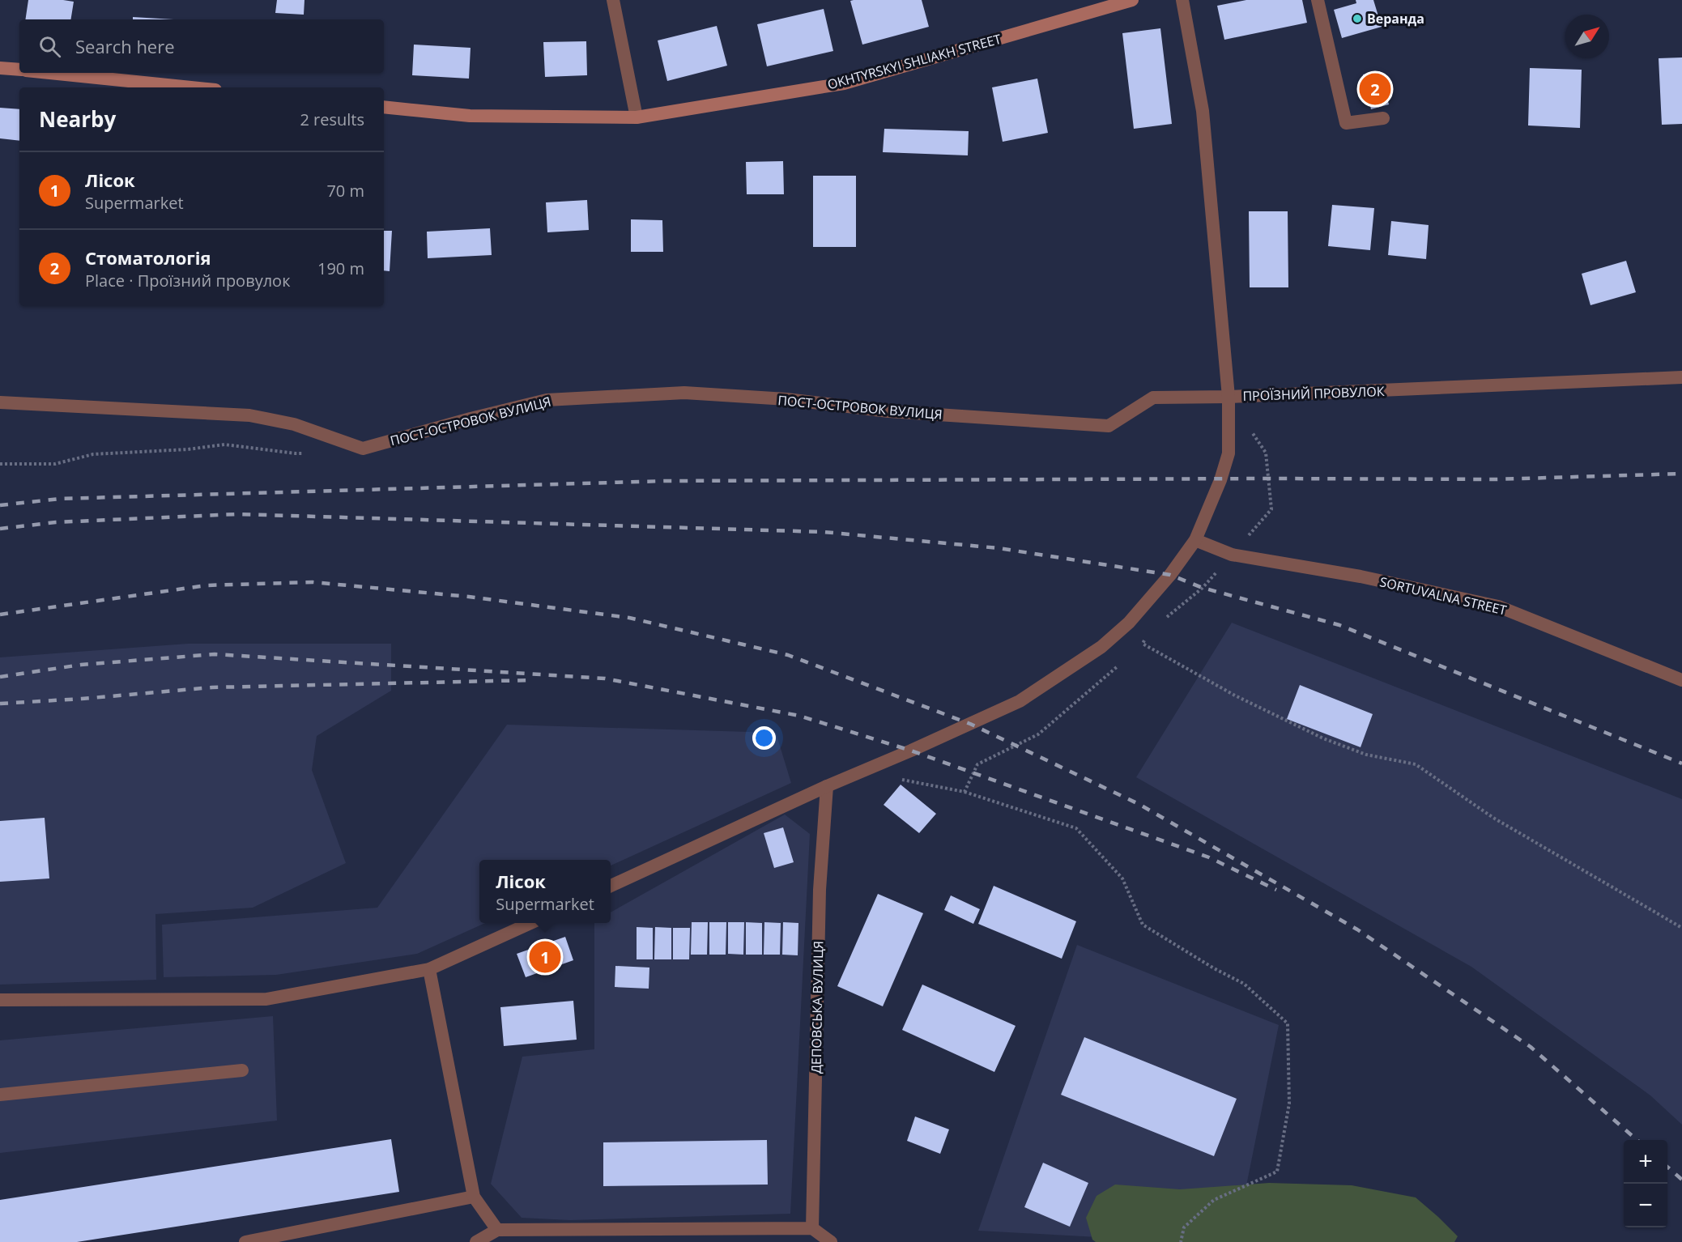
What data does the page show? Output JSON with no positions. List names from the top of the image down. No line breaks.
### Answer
{"streets":{"main road":["OKHTYRSKYI SHLIAKH STREET"],"street":["ПРОЇЗНИЙ ПРОВУЛОК","ПОСТ-ОСТРОВОК ВУЛИЦЯ","SORTUVALNA STREET","ДЕПОВСЬКА ВУЛИЦЯ"]},"crossings":[["ПРОЇЗНИЙ ПРОВУЛОК","ПОСТ-ОСТРОВОК ВУЛИЦЯ"]],"places":["Веранда"],"north":"top right","page":{"search":"Search here","pins":["2","1"],"heading":["Nearby","2 results"],"list":[{"mark":"1","name":"Лісок","note":"Supermarket","value":"70 m"},{"mark":"2","name":"Стоматологія","note":"Place · Проїзний провулок","value":"190 m"}],"popup":["Лісок","Supermarket"],"map_buttons":["+","−"]}}
